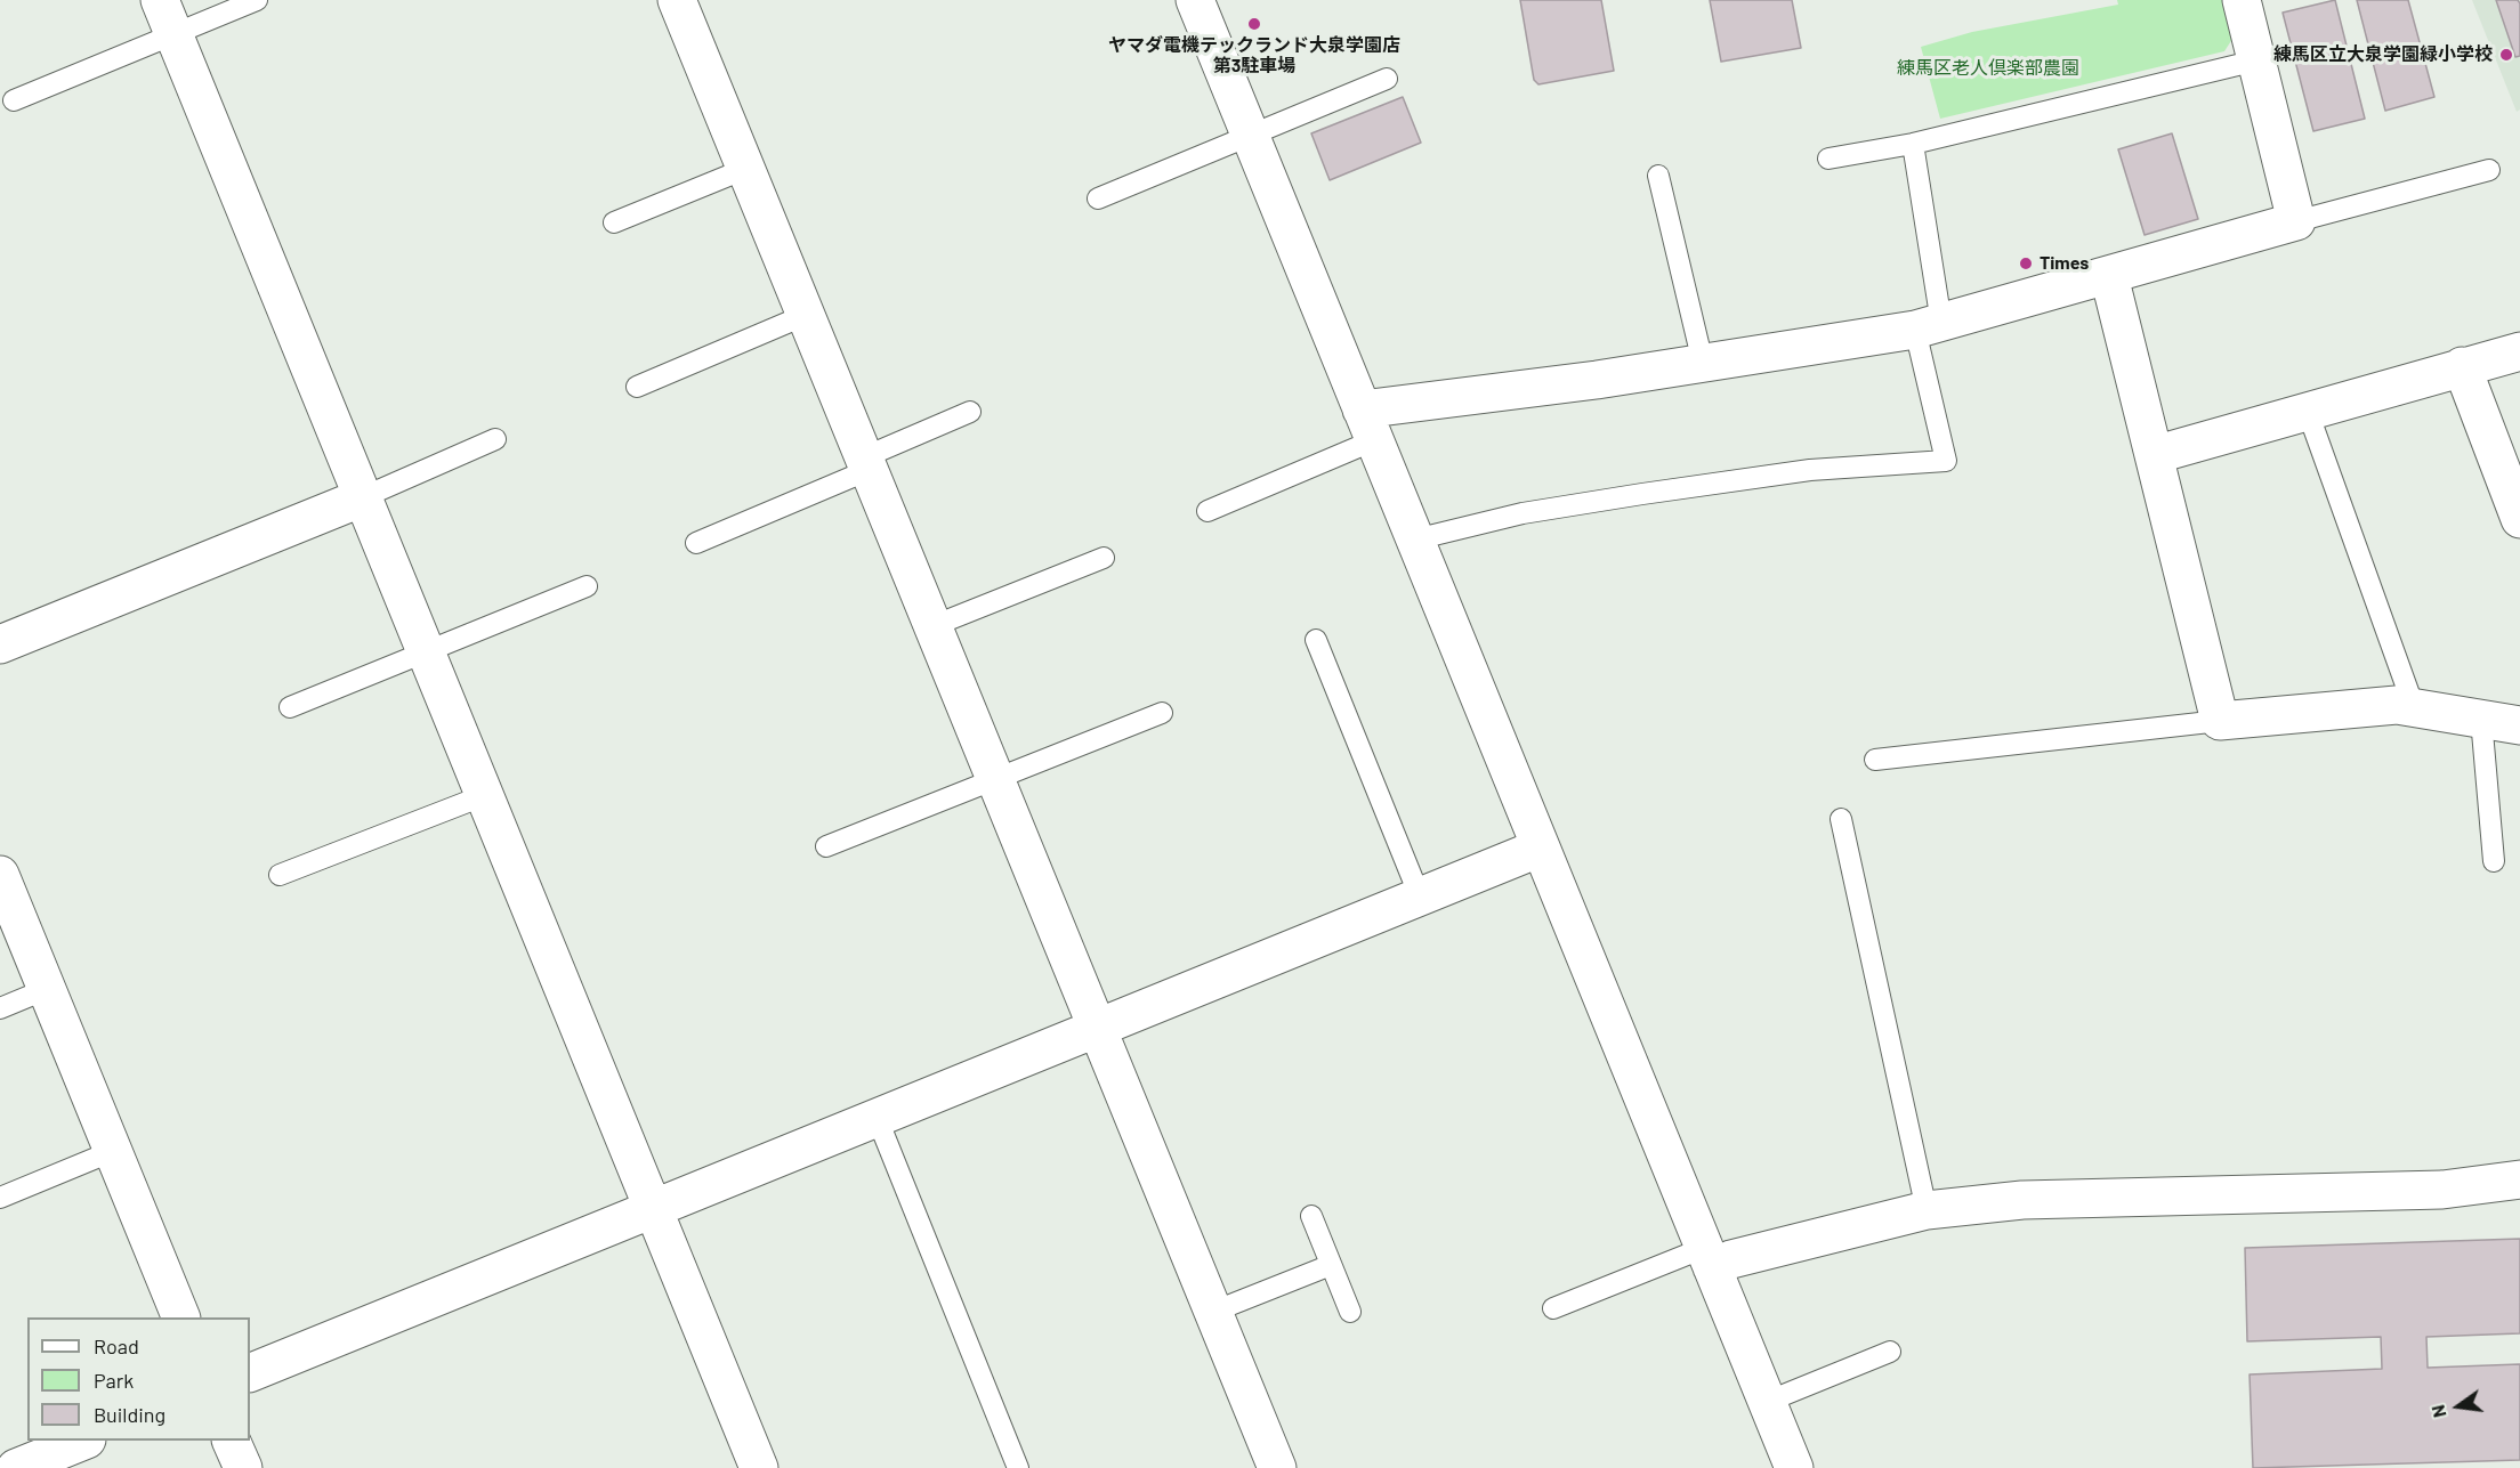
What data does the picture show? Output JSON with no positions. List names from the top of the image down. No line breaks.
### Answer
{"parks":["練馬区老人倶楽部農園"],"places":["ヤマダ電機テックランド大泉学園店 第3駐車場","練馬区立大泉学園緑小学校","Times"],"legend":["Road","Park","Building"],"north":"left"}
